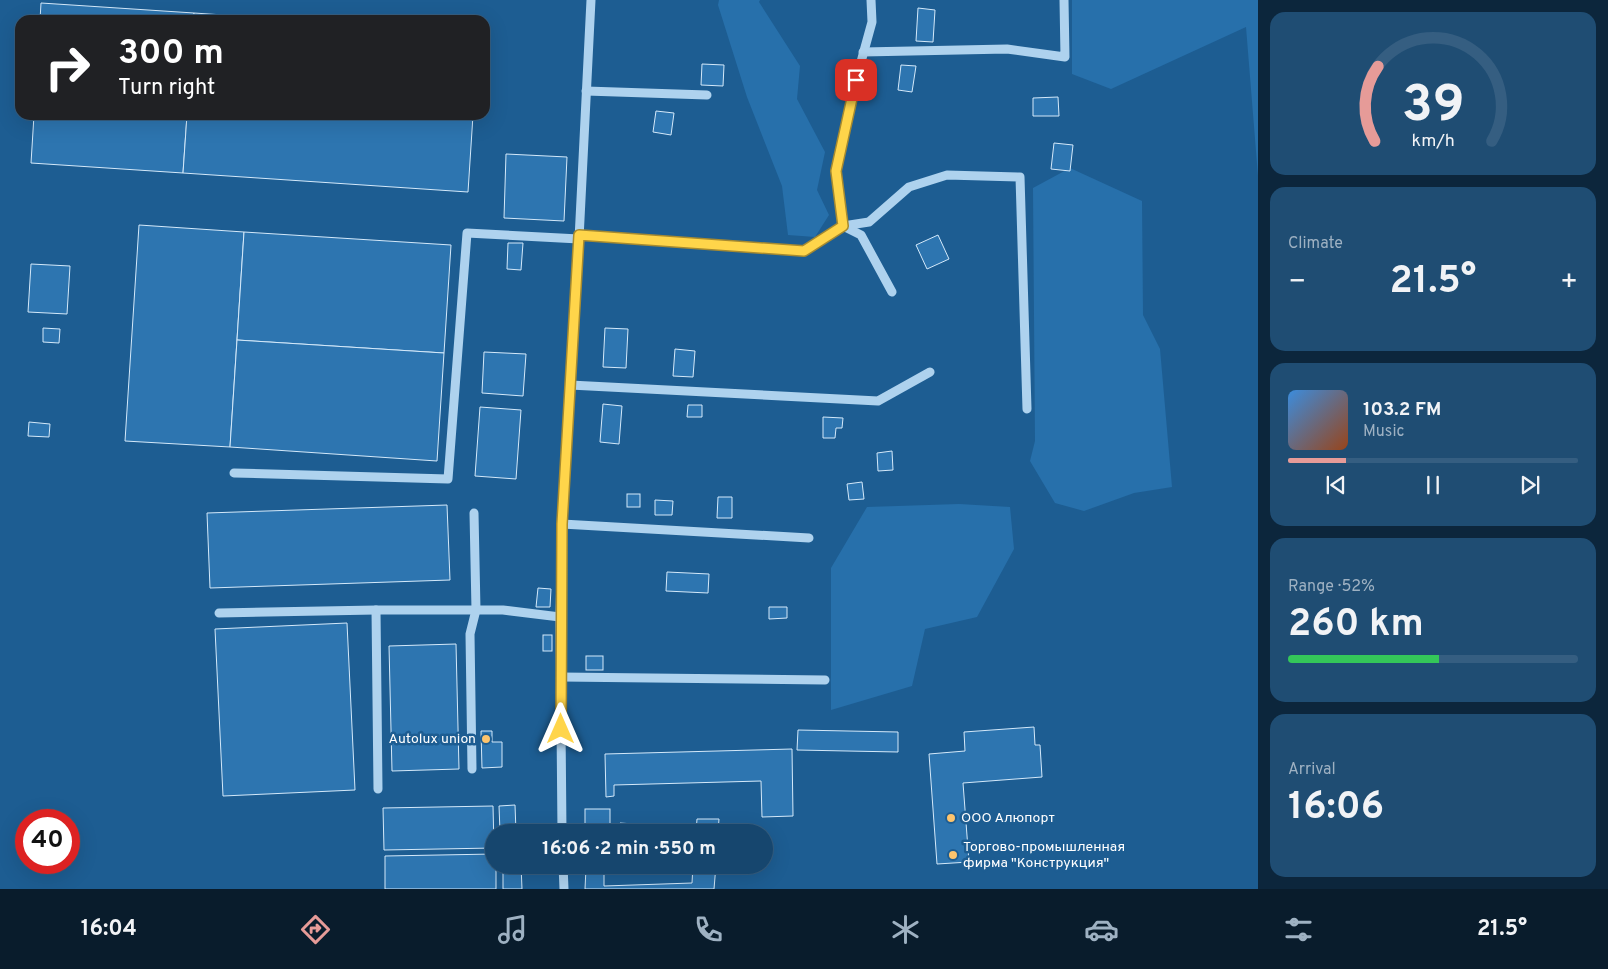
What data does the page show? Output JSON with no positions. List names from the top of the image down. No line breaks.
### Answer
{"places":["Autolux union","ООО Алюпорт","Торгово-промышленная фирма \"Конструкция\""],"page":{"turn":["300 m","Turn right"],"tile":["Climate",["Range · 52%","260 km"],["Arrival","16:06"]],"heat":["−","21.5°","+"],"song":["103.2 FM","Music"],"limit":"40","trip":"16:06 · 2 min · 550 m","tabs":["16:04","21.5°"],"gauge":["39","km/h"]}}
